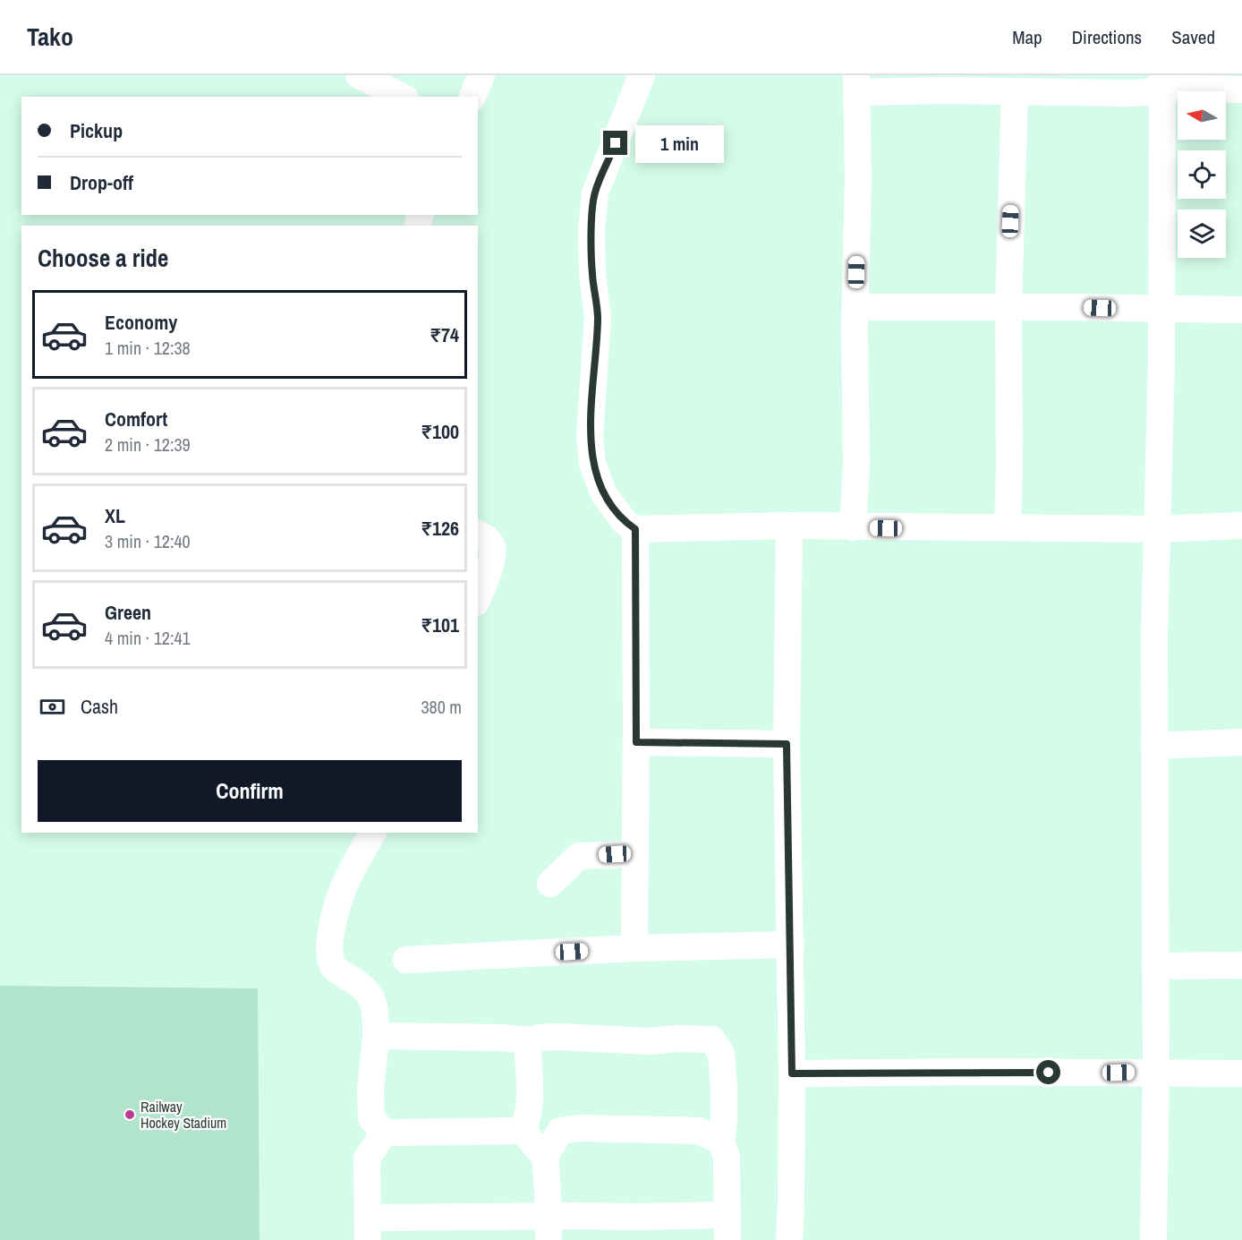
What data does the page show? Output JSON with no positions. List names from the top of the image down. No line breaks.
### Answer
{"places":["Railway Hockey Stadium"],"north":"left","page":{"header":"Tako","nav":["Map","Directions","Saved"],"banner":["Pickup","Drop-off"],"bubble":"1 min","heading":"Choose a ride","list":[{"name":"Economy","note":"1 min · 12:38","value":"₹74"},{"name":"Comfort","note":"2 min · 12:39","value":"₹100"},{"name":"XL","note":"3 min · 12:40","value":"₹126"},{"name":"Green","note":"4 min · 12:41","value":"₹101"}],"pay":["Cash","380 m"],"buttons":"Confirm"}}
